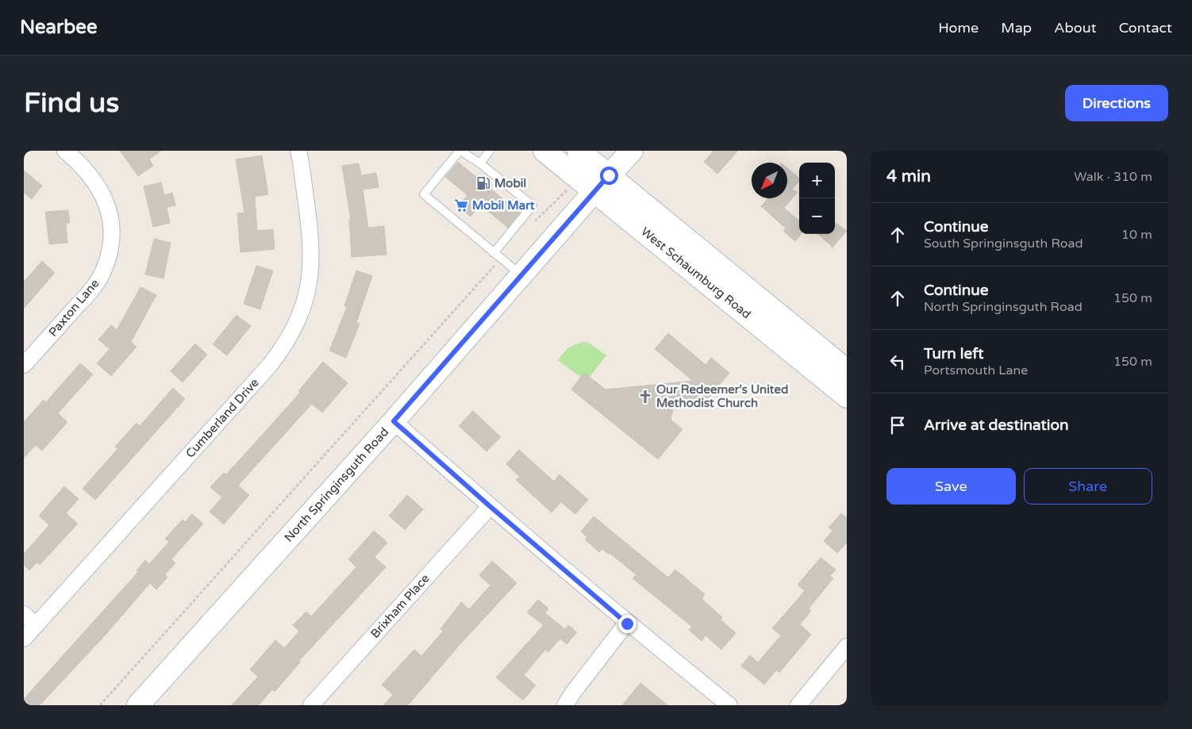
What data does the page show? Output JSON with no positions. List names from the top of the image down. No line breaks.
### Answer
{"streets":{"street":["West Schaumburg Road","Paxton Lane","Cumberland Drive","North Springinsguth Road","Brixham Place"]},"crossings":[["West Schaumburg Road","North Springinsguth Road"]],"places":{"fuel station":["Mobil"],"supermarket":["Mobil Mart"],"church":["Our Redeemer's United Methodist Church"]},"north":"bottom left","page":{"header":"Nearbee","nav":["Home","Map","About","Contact"],"buttons":["Directions",["Save","Share"]],"title":"Find us","heading":["4 min","Walk · 310 m"],"map_buttons":["+","−"],"list":[["Continue","South Springinsguth Road","10 m"],["Continue","North Springinsguth Road","150 m"],["Turn left","Portsmouth Lane","150 m"],"Arrive at destination"]}}
